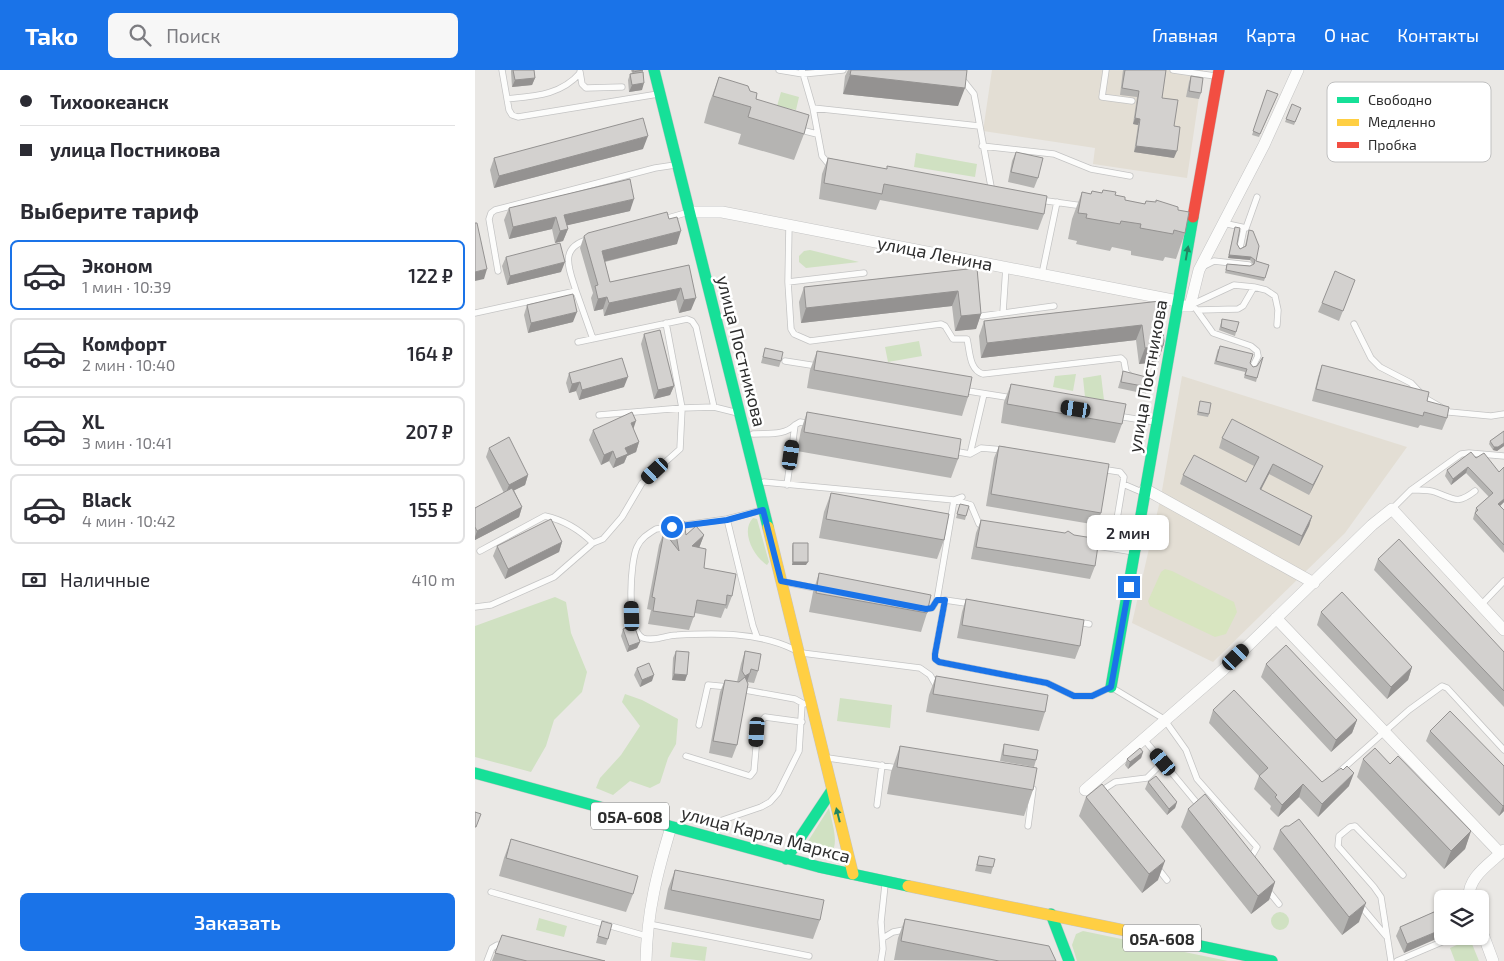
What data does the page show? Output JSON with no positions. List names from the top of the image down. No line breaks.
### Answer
{"streets":{"main road":["улица Постникова","05А-608","улица Карла Маркса"],"street":["улица Ленина"]},"crossings":[["улица Ленина","улица Постникова"],["улица Постникова","улица Карла Маркса"],["05А-608","улица Карла Маркса"]],"legend":["Свободно","Медленно","Пробка"],"page":{"header":"Tako","search":"Поиск","nav":["Главная","Карта","О нас","Контакты"],"banner":["Тихоокеанск","улица Постникова"],"heading":"Выберите тариф","list":[{"name":"Эконом","note":"1 мин · 10:39","value":"122 ₽"},{"name":"Комфорт","note":"2 мин · 10:40","value":"164 ₽"},{"name":"XL","note":"3 мин · 10:41","value":"207 ₽"},{"name":"Black","note":"4 мин · 10:42","value":"155 ₽"}],"bubble":"2 мин","pay":["Наличные","410 m"],"buttons":"Заказать"}}
